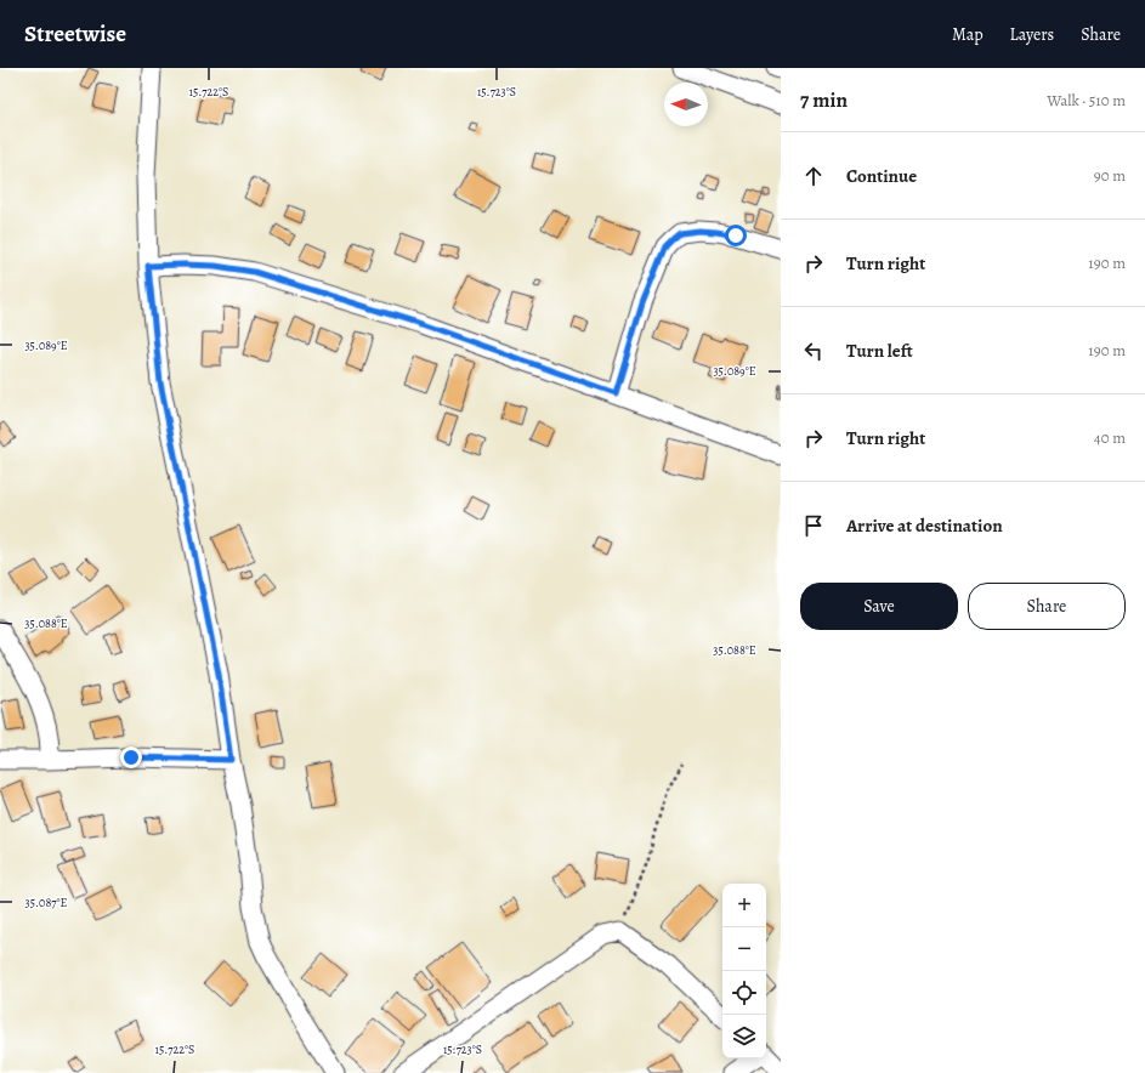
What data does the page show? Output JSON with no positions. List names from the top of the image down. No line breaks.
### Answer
{"north":"left","page":{"header":"Streetwise","nav":["Map","Layers","Share"],"heading":["7 min","Walk · 510 m"],"list":[["Continue","90 m"],["Turn right","190 m"],["Turn left","190 m"],["Turn right","40 m"],"Arrive at destination"],"buttons":["Save","Share"],"map_buttons":["+","−"]},"coordinates":["15.722°S","15.723°S","35.089°E","35.088°E","35.087°E"]}
